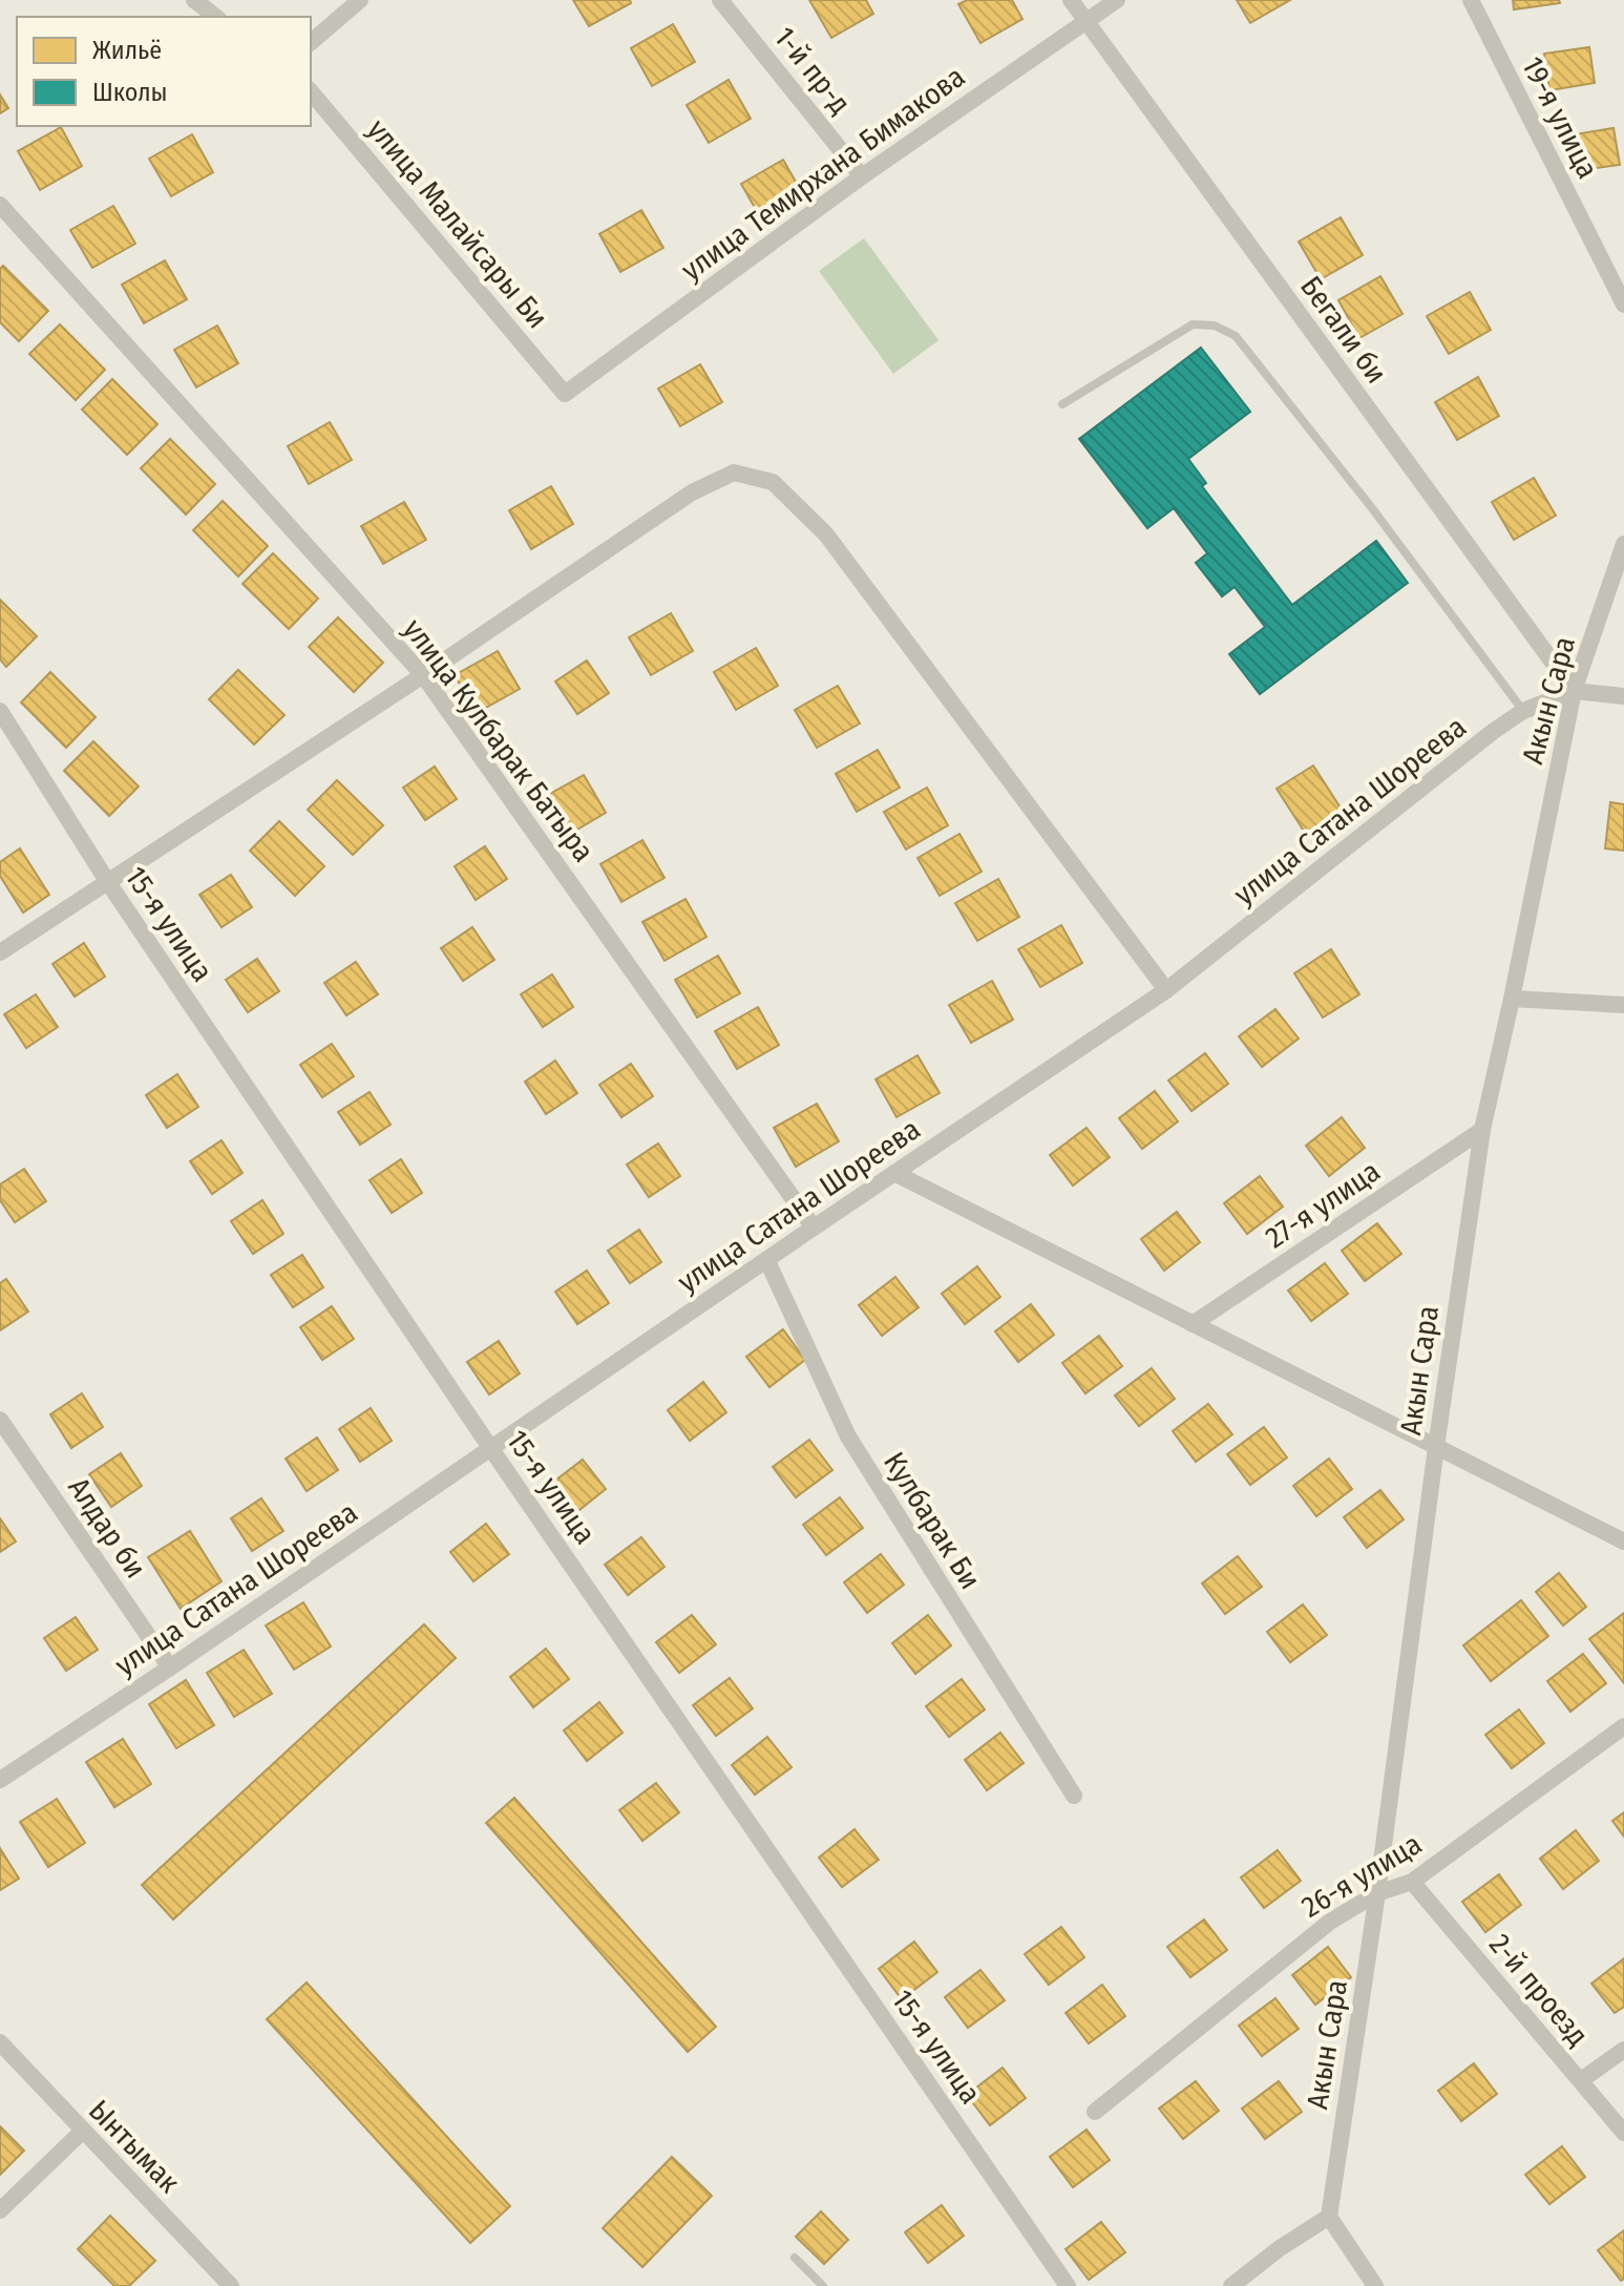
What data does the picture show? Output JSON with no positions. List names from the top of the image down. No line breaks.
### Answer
{"streets":{"street":["1-й пр-д","19-я улица","улица Темирхана Бимакова","улица Малайcары Би","Бегали би","Акын Сара","улица Кулбарак Батыра","улица Сатана Шореева","15-я улица","27-я улица","Кулбарак Би","Алдар би","26-я улица","2-й проезд","Ынтымак"]},"crossings":[["1-й пр-д","улица Темирхана Бимакова"],["улица Темирхана Бимакова","улица Малайcары Би"],["улица Темирхана Бимакова","Бегали би"],["Бегали би","Акын Сара"],["Бегали би","улица Сатана Шореева"],["Акын Сара","улица Сатана Шореева"],["Акын Сара","27-я улица"],["Акын Сара","26-я улица"],["улица Кулбарак Батыра","улица Сатана Шореева"],["улица Сатана Шореева","15-я улица"],["улица Сатана Шореева","Кулбарак Би"],["улица Сатана Шореева","Алдар би"],["26-я улица","2-й проезд"]],"legend":["Жильё","Школы"]}
